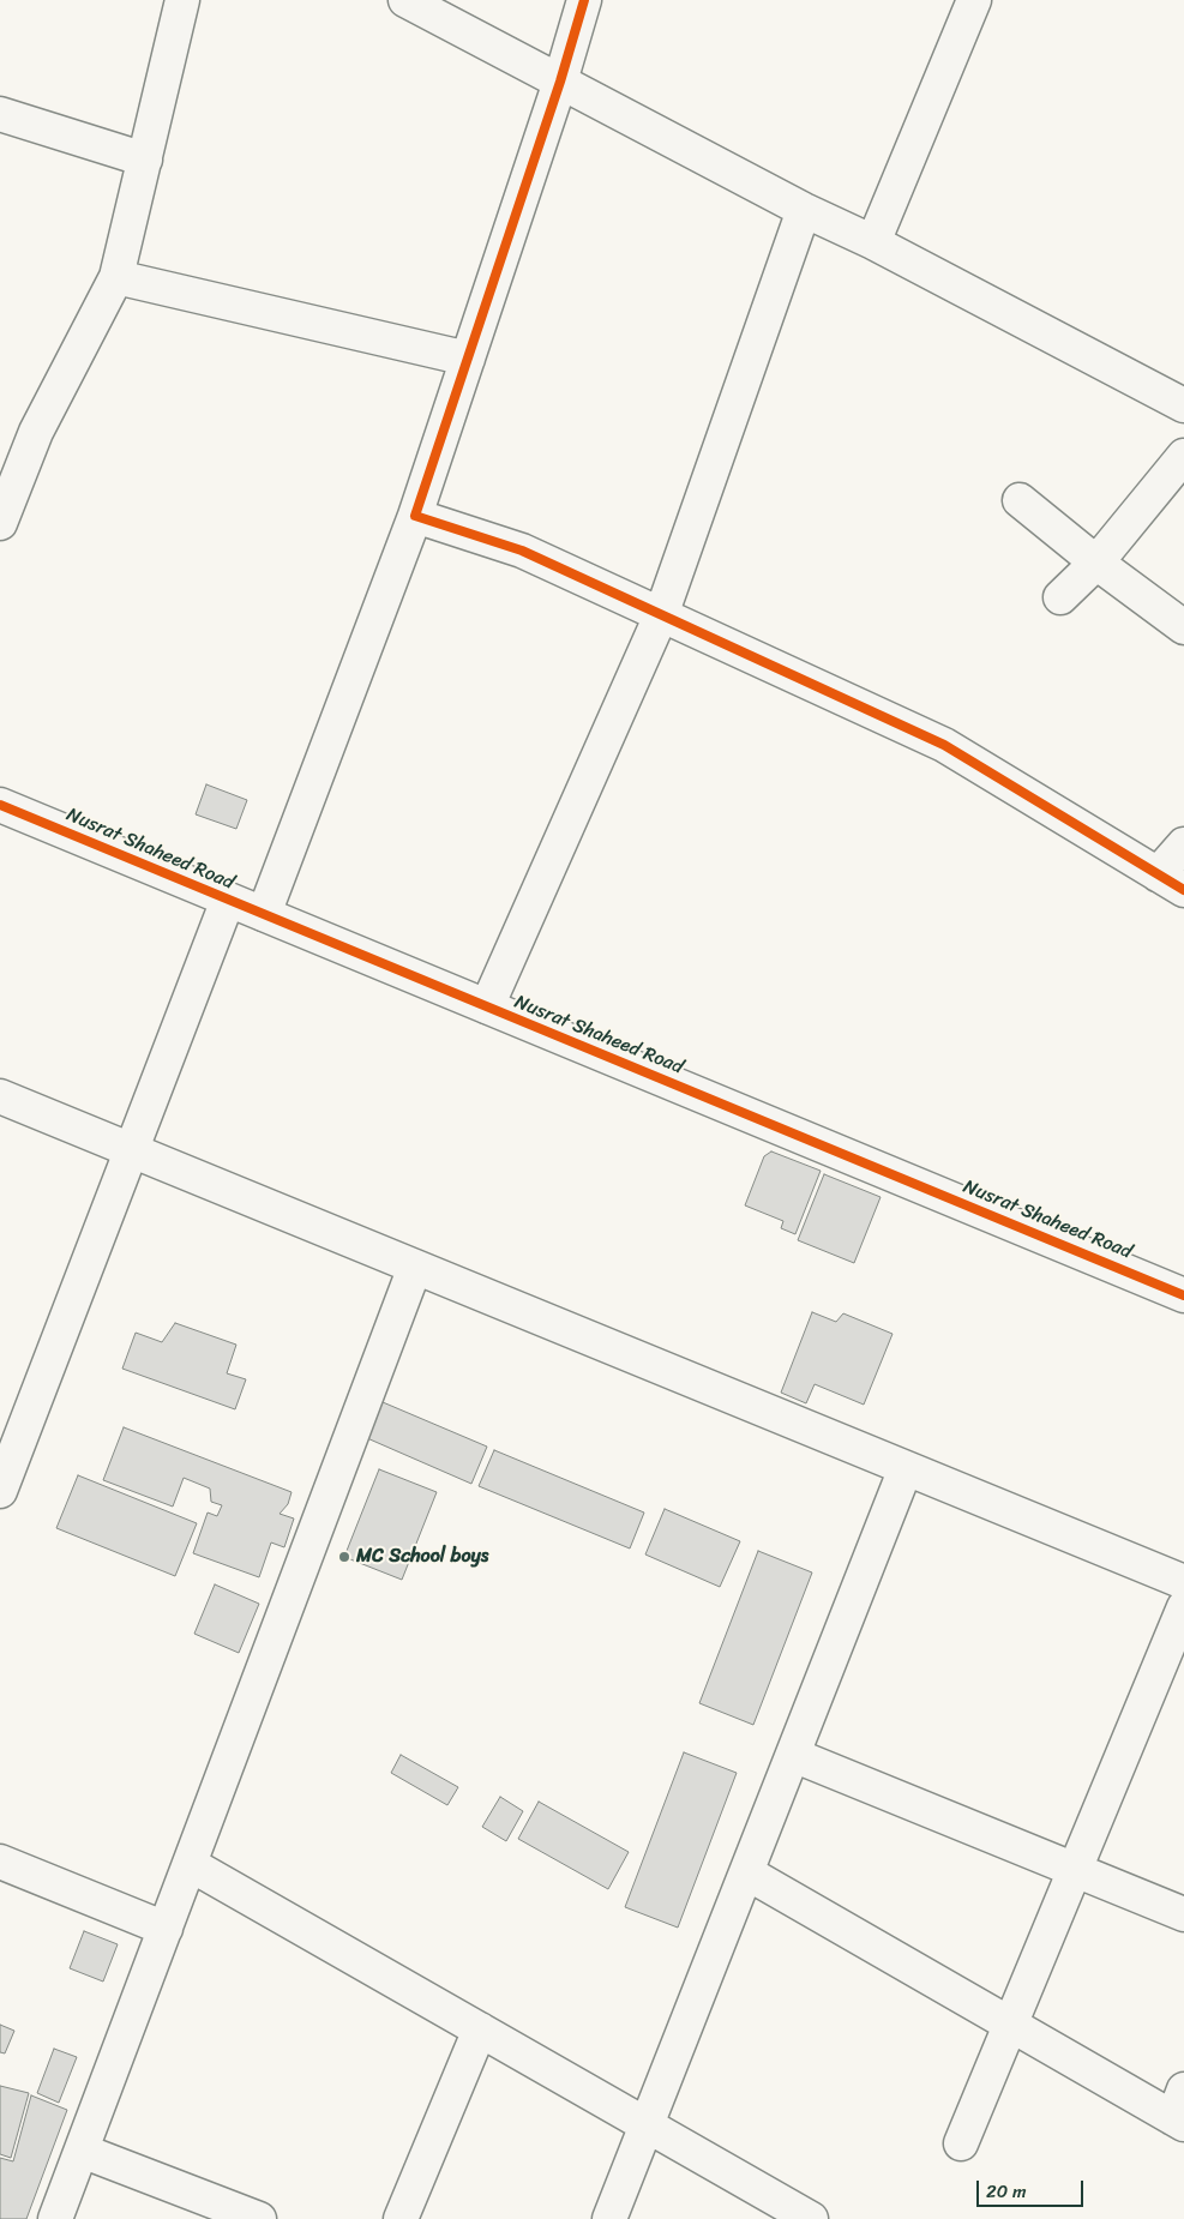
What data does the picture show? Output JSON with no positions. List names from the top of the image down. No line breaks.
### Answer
{"streets":{"street":["Nusrat Shaheed Road"]},"places":["MC School boys"],"scale_bar":"20 m"}
